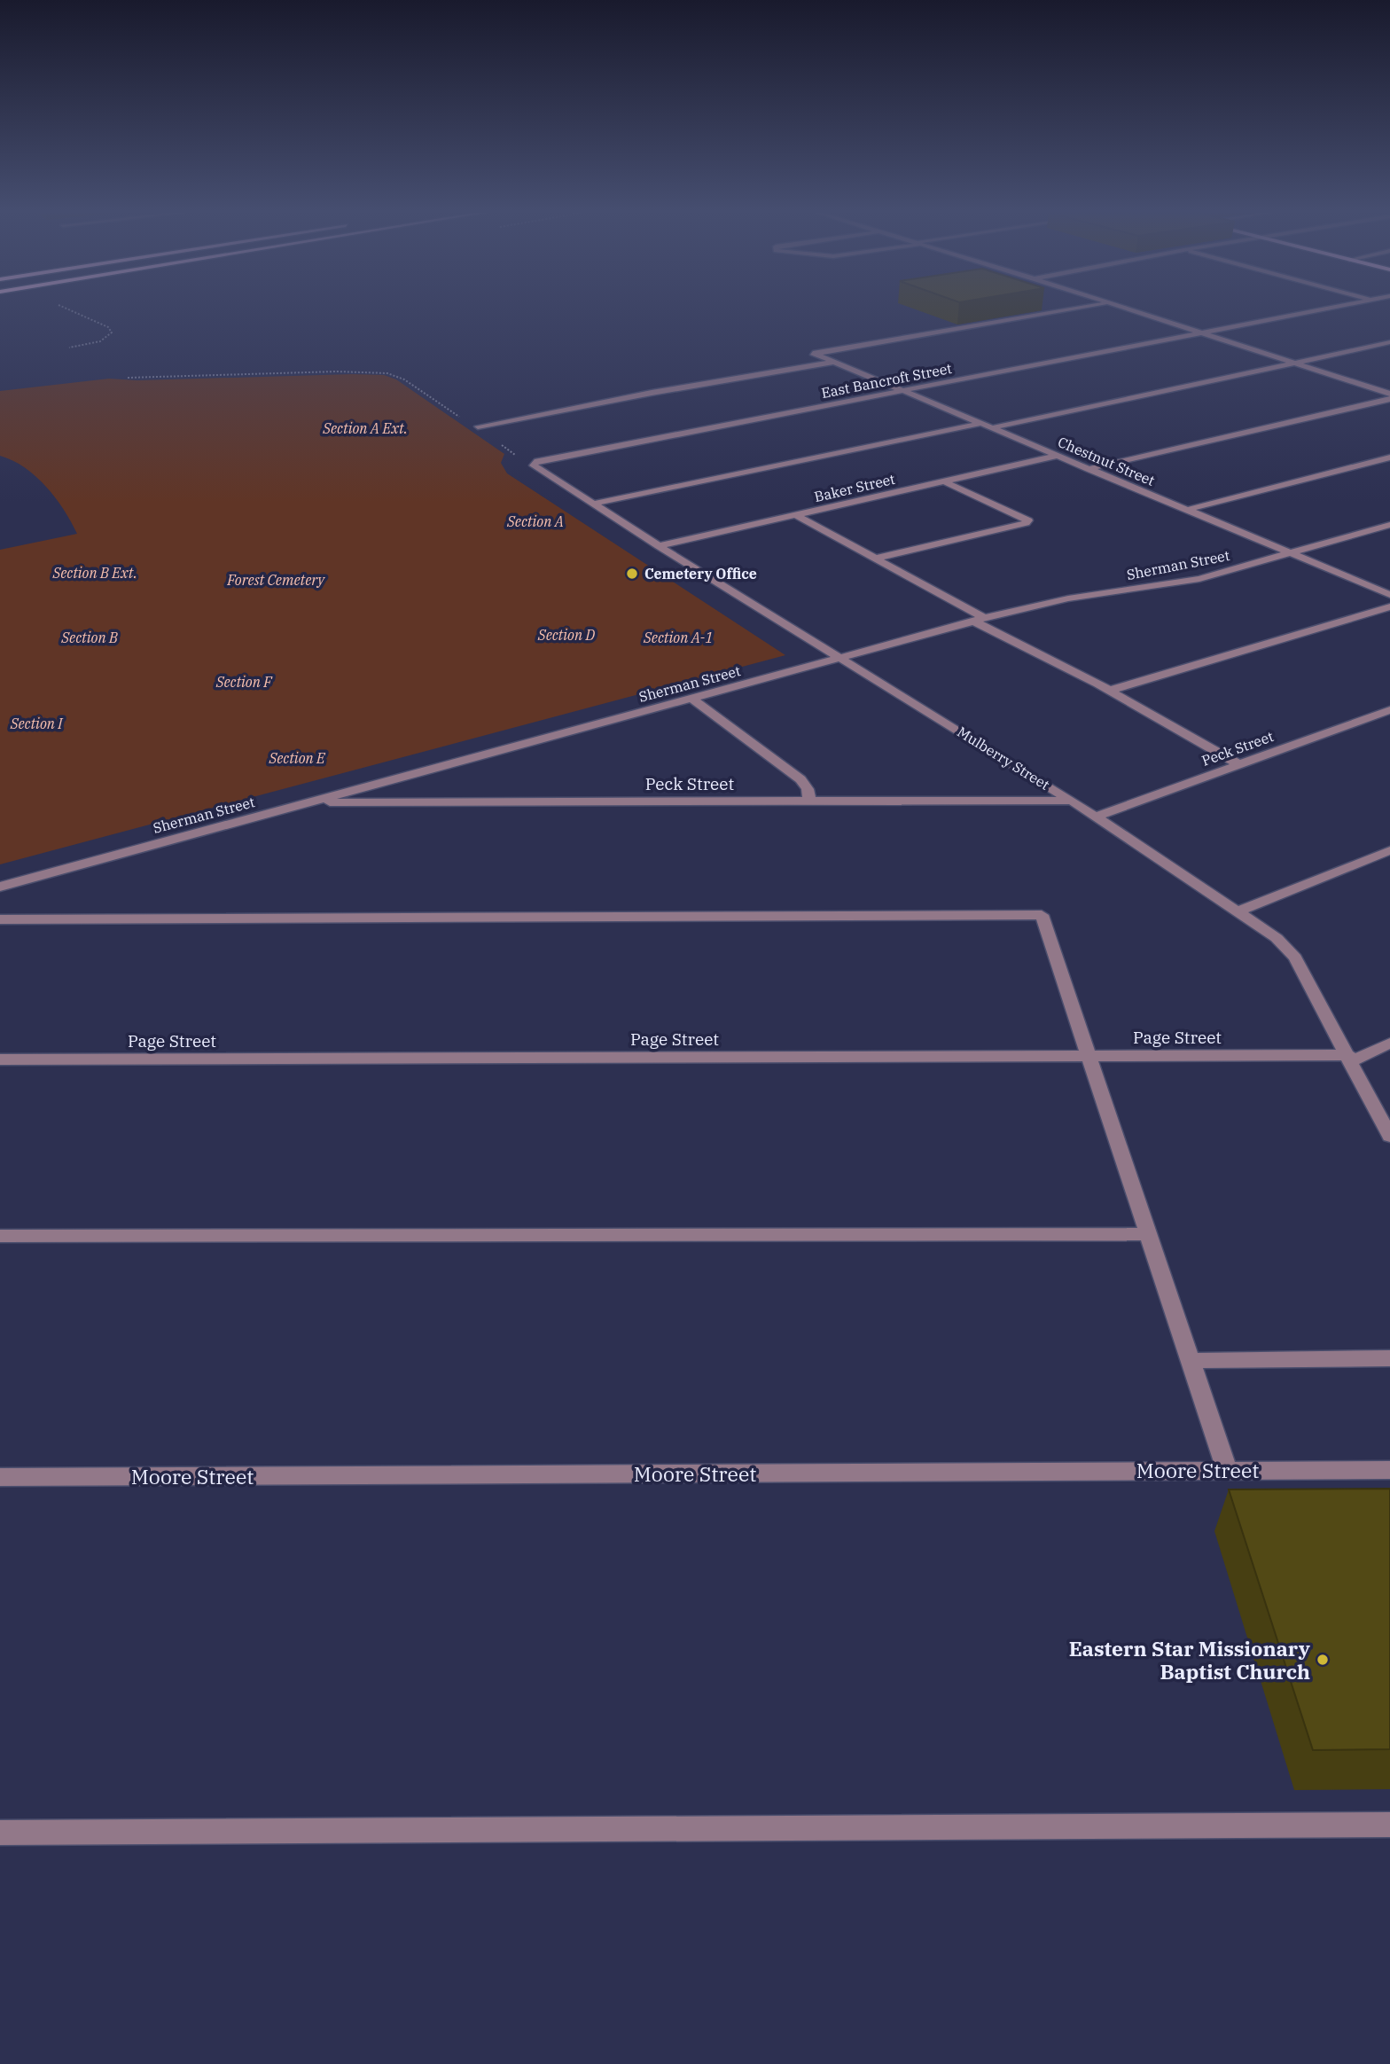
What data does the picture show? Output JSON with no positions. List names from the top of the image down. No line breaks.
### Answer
{"streets":{"street":["East Bancroft Street","Chestnut Street","Baker Street","Sherman Street","Peck Street","Mulberry Street","Page Street","Moore Street"]},"crossings":[["East Bancroft Street","Chestnut Street"],["East Bancroft Street","Mulberry Street"],["Chestnut Street","Baker Street"],["Chestnut Street","Sherman Street"],["Baker Street","Mulberry Street"],["Sherman Street","Peck Street"],["Sherman Street","Mulberry Street"],["Peck Street","Mulberry Street"],["Mulberry Street","Page Street"]],"parks":["Section A Ext.","Section A","Section B Ext.","Forest Cemetery","Section D","Section B","Section A-1","Section F","Section I","Section E"],"places":["Cemetery Office","Eastern Star Missionary Baptist Church"]}
